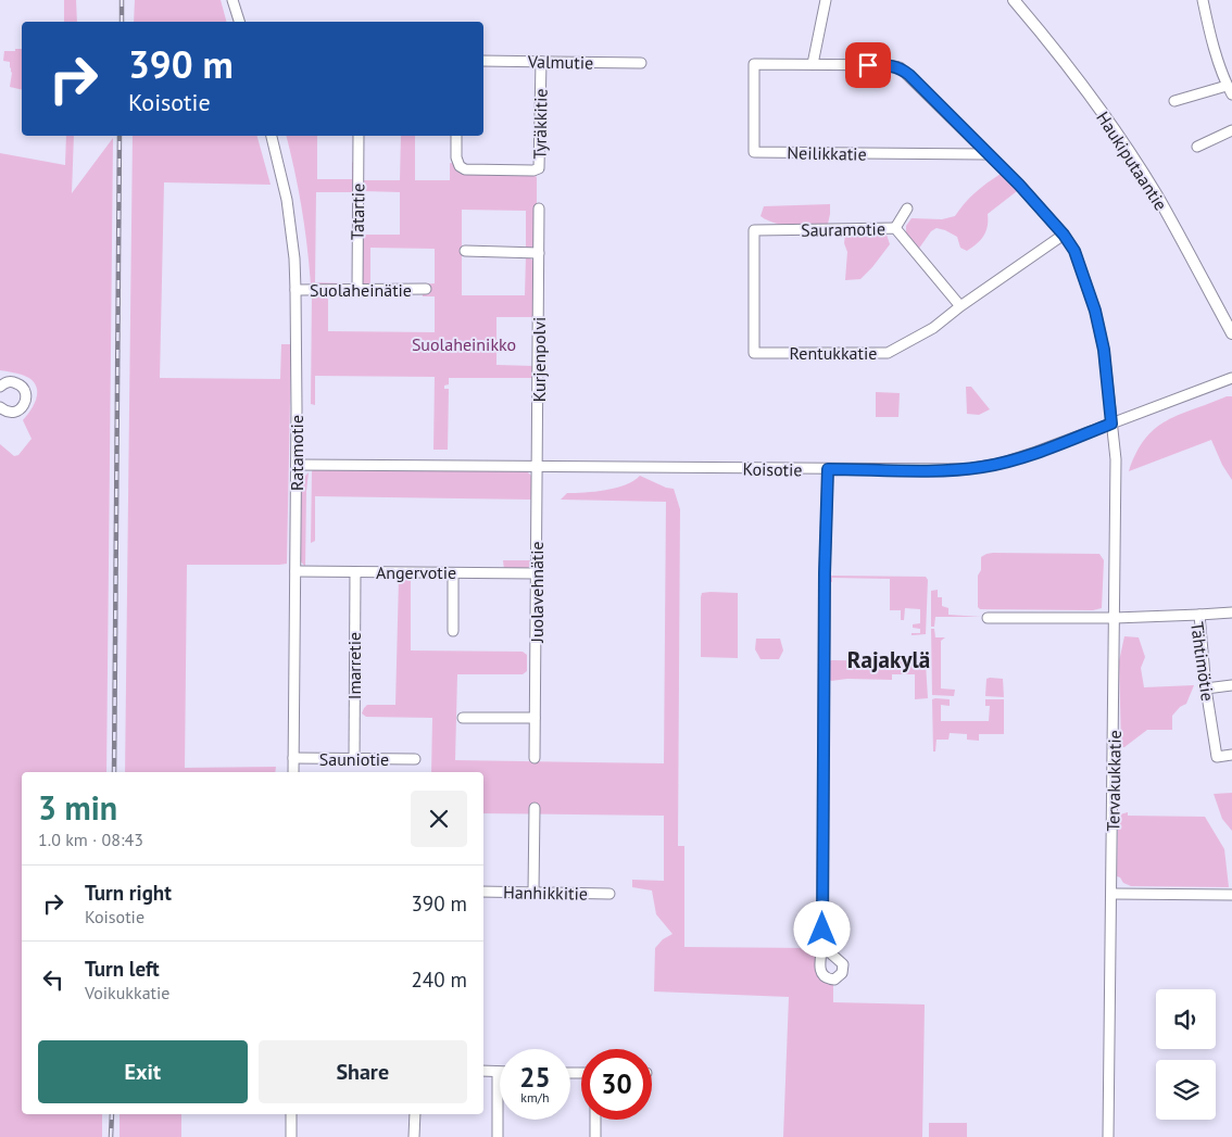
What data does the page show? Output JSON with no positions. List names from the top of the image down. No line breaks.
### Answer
{"streets":{"main road":["Haukiputaantie"],"street":["Valmutie","Tyräkkitie","Neilikkatie","Tatartie","Sauramotie","Suolaheinätie","Rentukkatie","Kurjenpolvi","Ratamotie","Koisotie","Angervotie","Juolavehnätie","Tähtimötie","Imarretie","Sauniotie","Tervakukkatie","Hanhikkitie"]},"crossings":[["Valmutie","Tyräkkitie"],["Neilikkatie","Tervakukkatie"],["Tatartie","Suolaheinätie"],["Sauramotie","Rentukkatie"],["Suolaheinätie","Ratamotie"],["Rentukkatie","Tervakukkatie"],["Kurjenpolvi","Koisotie"],["Kurjenpolvi","Juolavehnätie"],["Ratamotie","Koisotie"],["Ratamotie","Angervotie"],["Ratamotie","Sauniotie"],["Koisotie","Juolavehnätie"],["Koisotie","Tervakukkatie"],["Angervotie","Juolavehnätie"],["Angervotie","Imarretie"],["Tähtimötie","Tervakukkatie"],["Imarretie","Sauniotie"]],"districts":["Rajakylä"],"parks":["Suolaheinikko"],"page":{"turn":["390 m","Koisotie"],"heading":["3 min","1.0 km · 08:43"],"list":[{"name":"Turn right","note":"Koisotie","value":"390 m"},{"name":"Turn left","note":"Voikukkatie","value":"240 m"}],"buttons":["Exit","Share"],"speed":"25 km/h","limit":"30"}}
